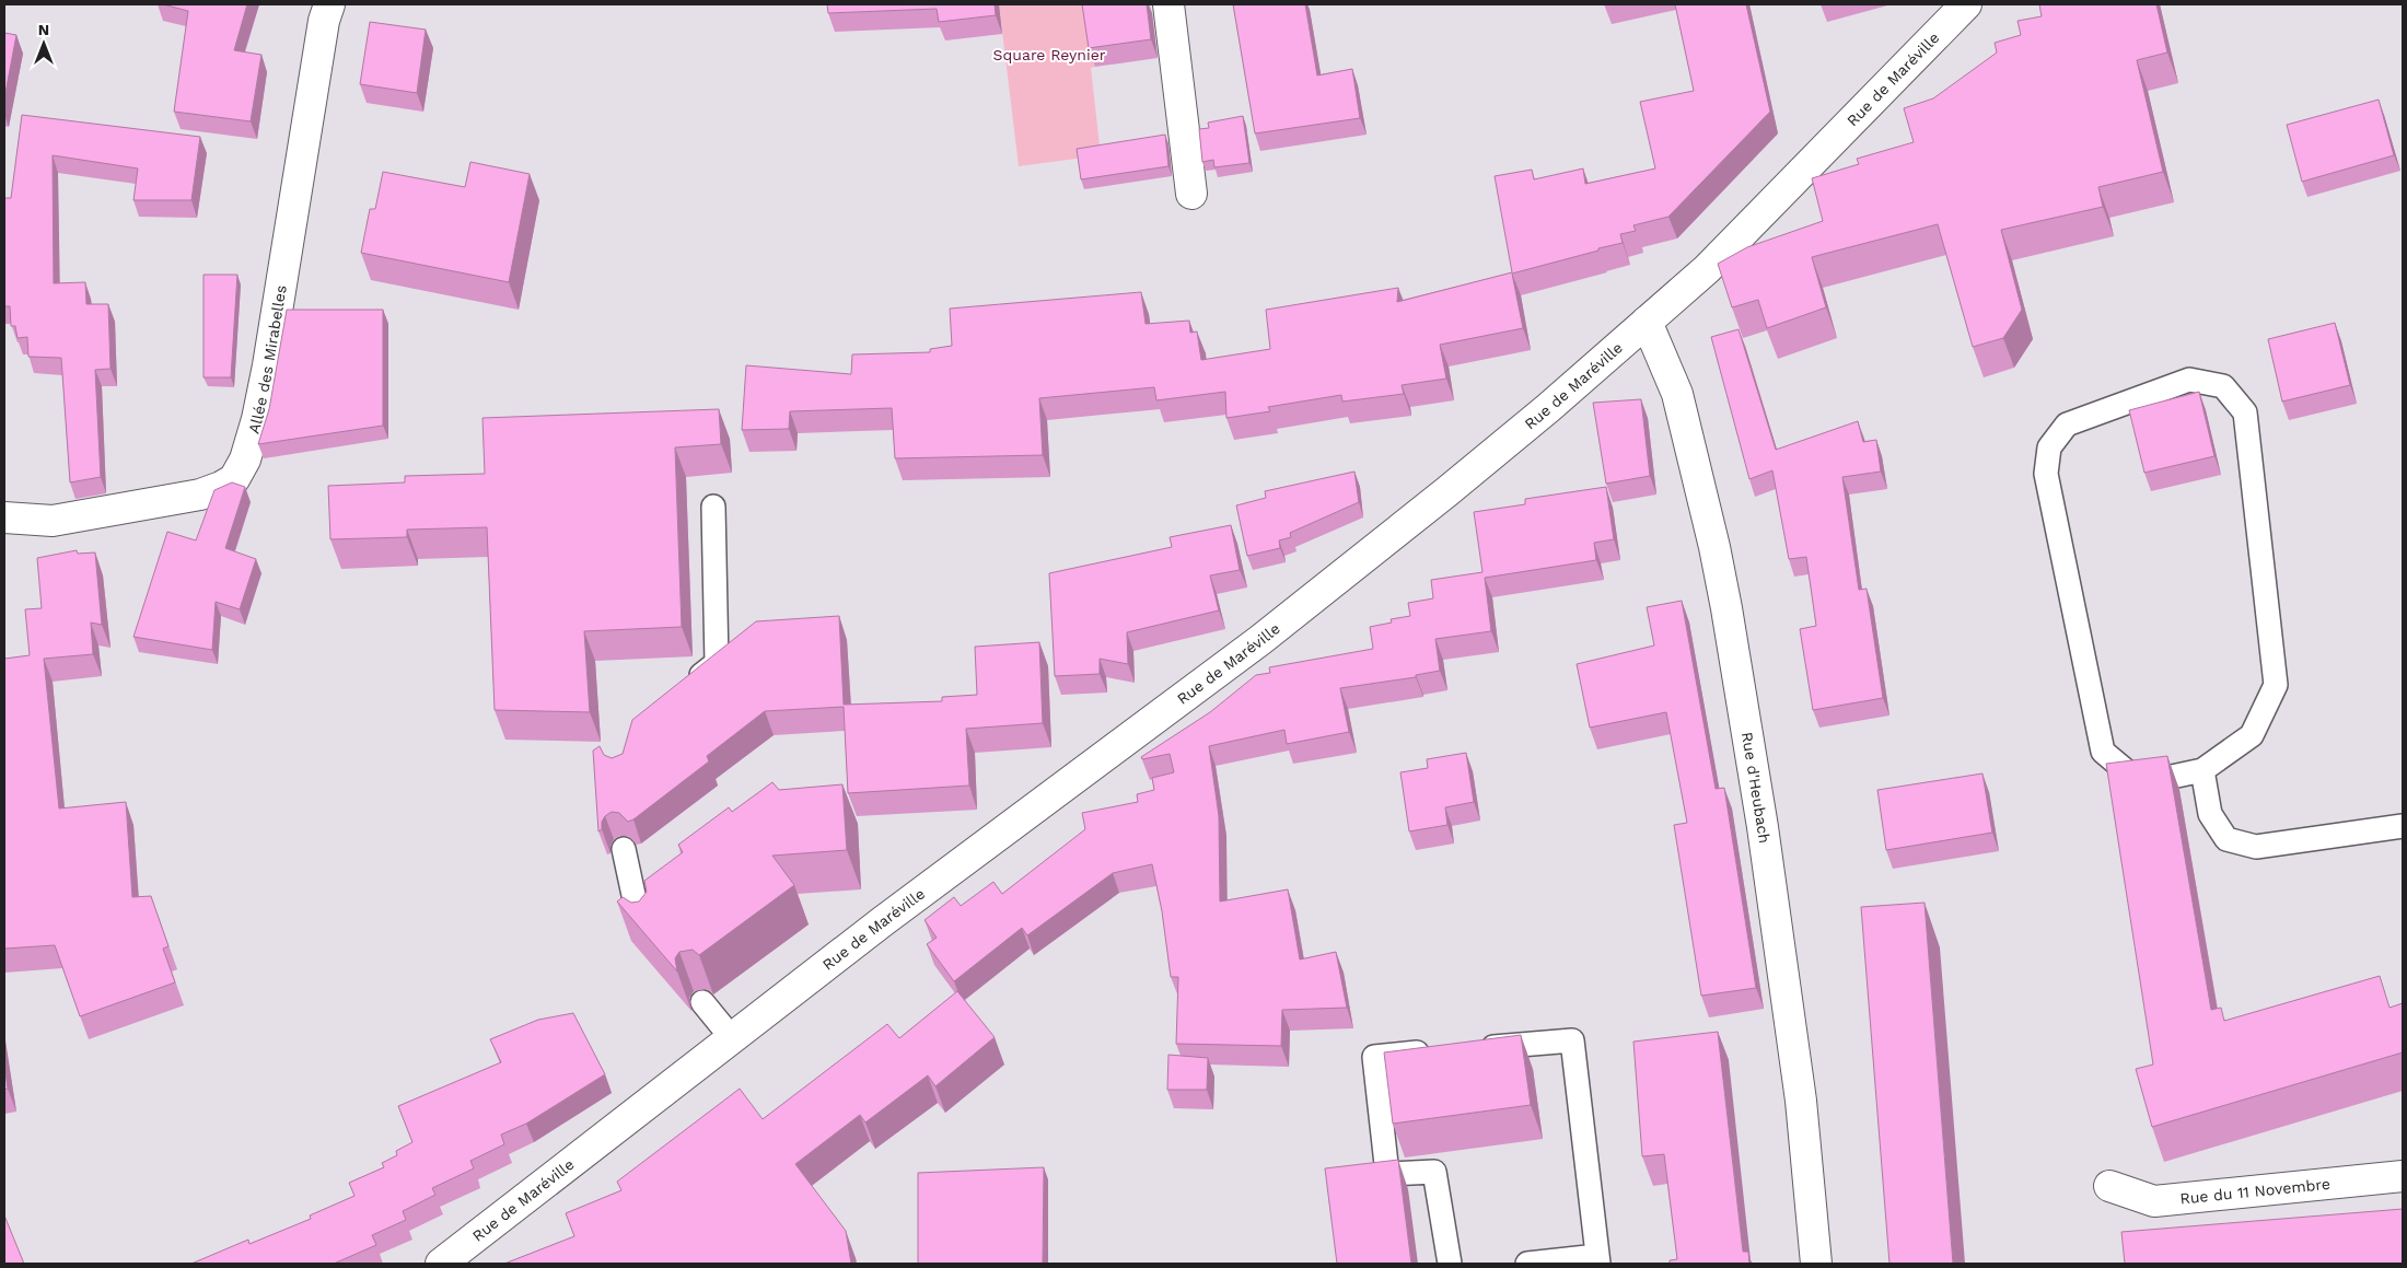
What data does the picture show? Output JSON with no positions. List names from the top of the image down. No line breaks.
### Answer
{"streets":{"street":["Rue de Maréville","Allée des Mirabelles","Rue d'Heubach","Rue du 11 Novembre"]},"crossings":[["Rue de Maréville","Rue d'Heubach"]],"parks":["Square Reynier"],"north":"top"}
